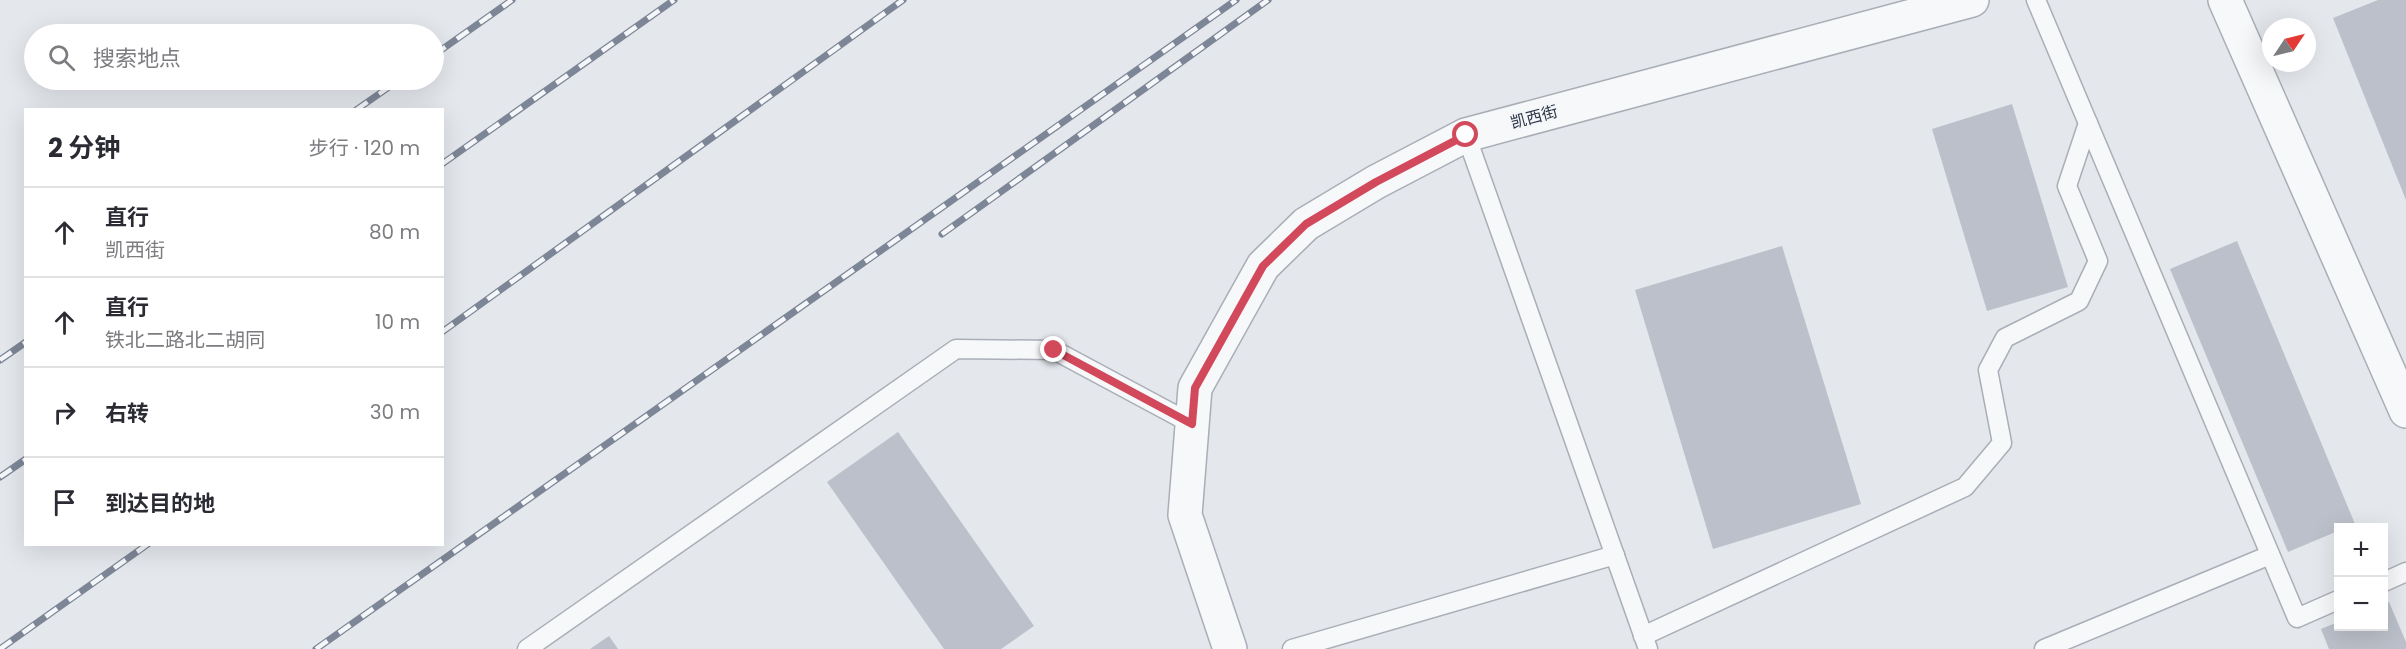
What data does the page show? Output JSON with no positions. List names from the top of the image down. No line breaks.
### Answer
{"streets":{"street":["凯西街"]},"north":"top right","page":{"search":"搜索地点","heading":["2 分钟","步行 · 120 m"],"list":[["直行","凯西街","80 m"],["直行","铁北二路北二胡同","10 m"],["右转","30 m"],"到达目的地"],"map_buttons":["+","−"]}}
